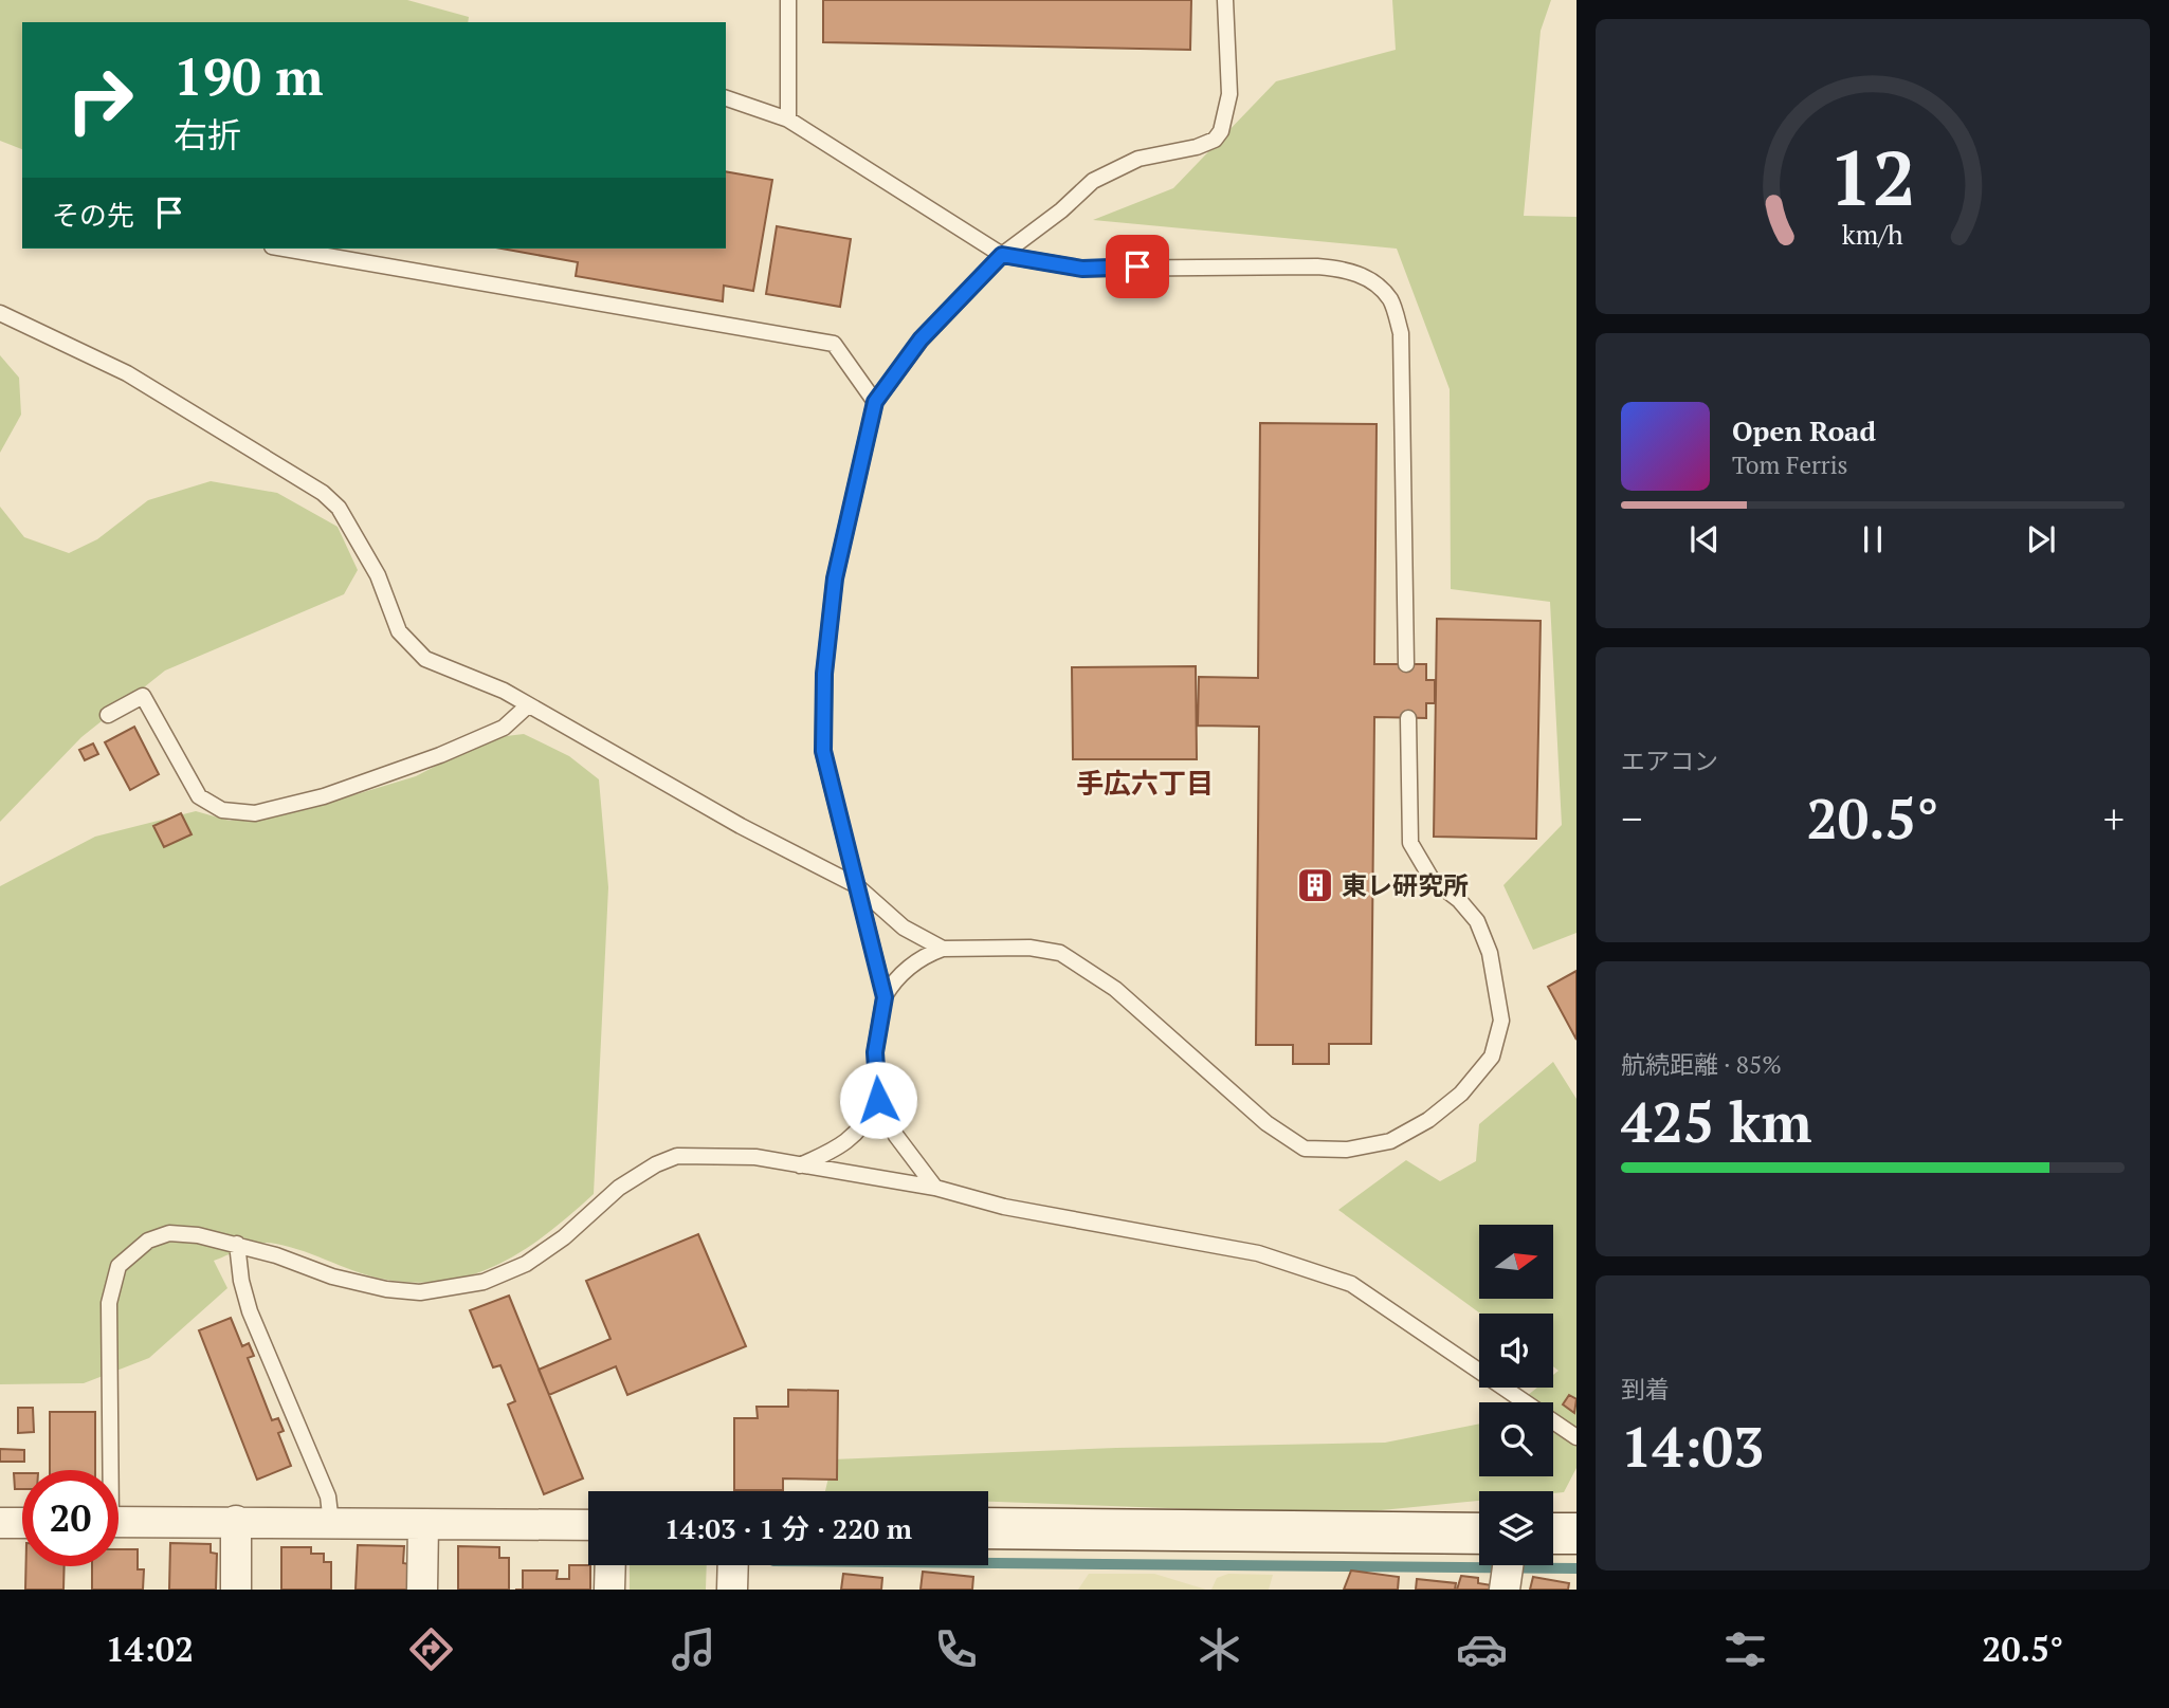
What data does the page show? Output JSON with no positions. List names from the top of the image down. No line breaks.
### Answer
{"districts":["手広六丁目"],"places":{"building":["東レ研究所"]},"north":"right","page":{"turn":["190 m","右折"],"then":"その先","song":["Open Road","Tom Ferris"],"tile":["エアコン",["航続距離 · 85%","425 km"],["到着","14:03"]],"heat":["−","20.5°","+"],"limit":"20","trip":"14:03 · 1 分 · 220 m","tabs":["14:02","20.5°"],"gauge":["12","km/h"]}}
